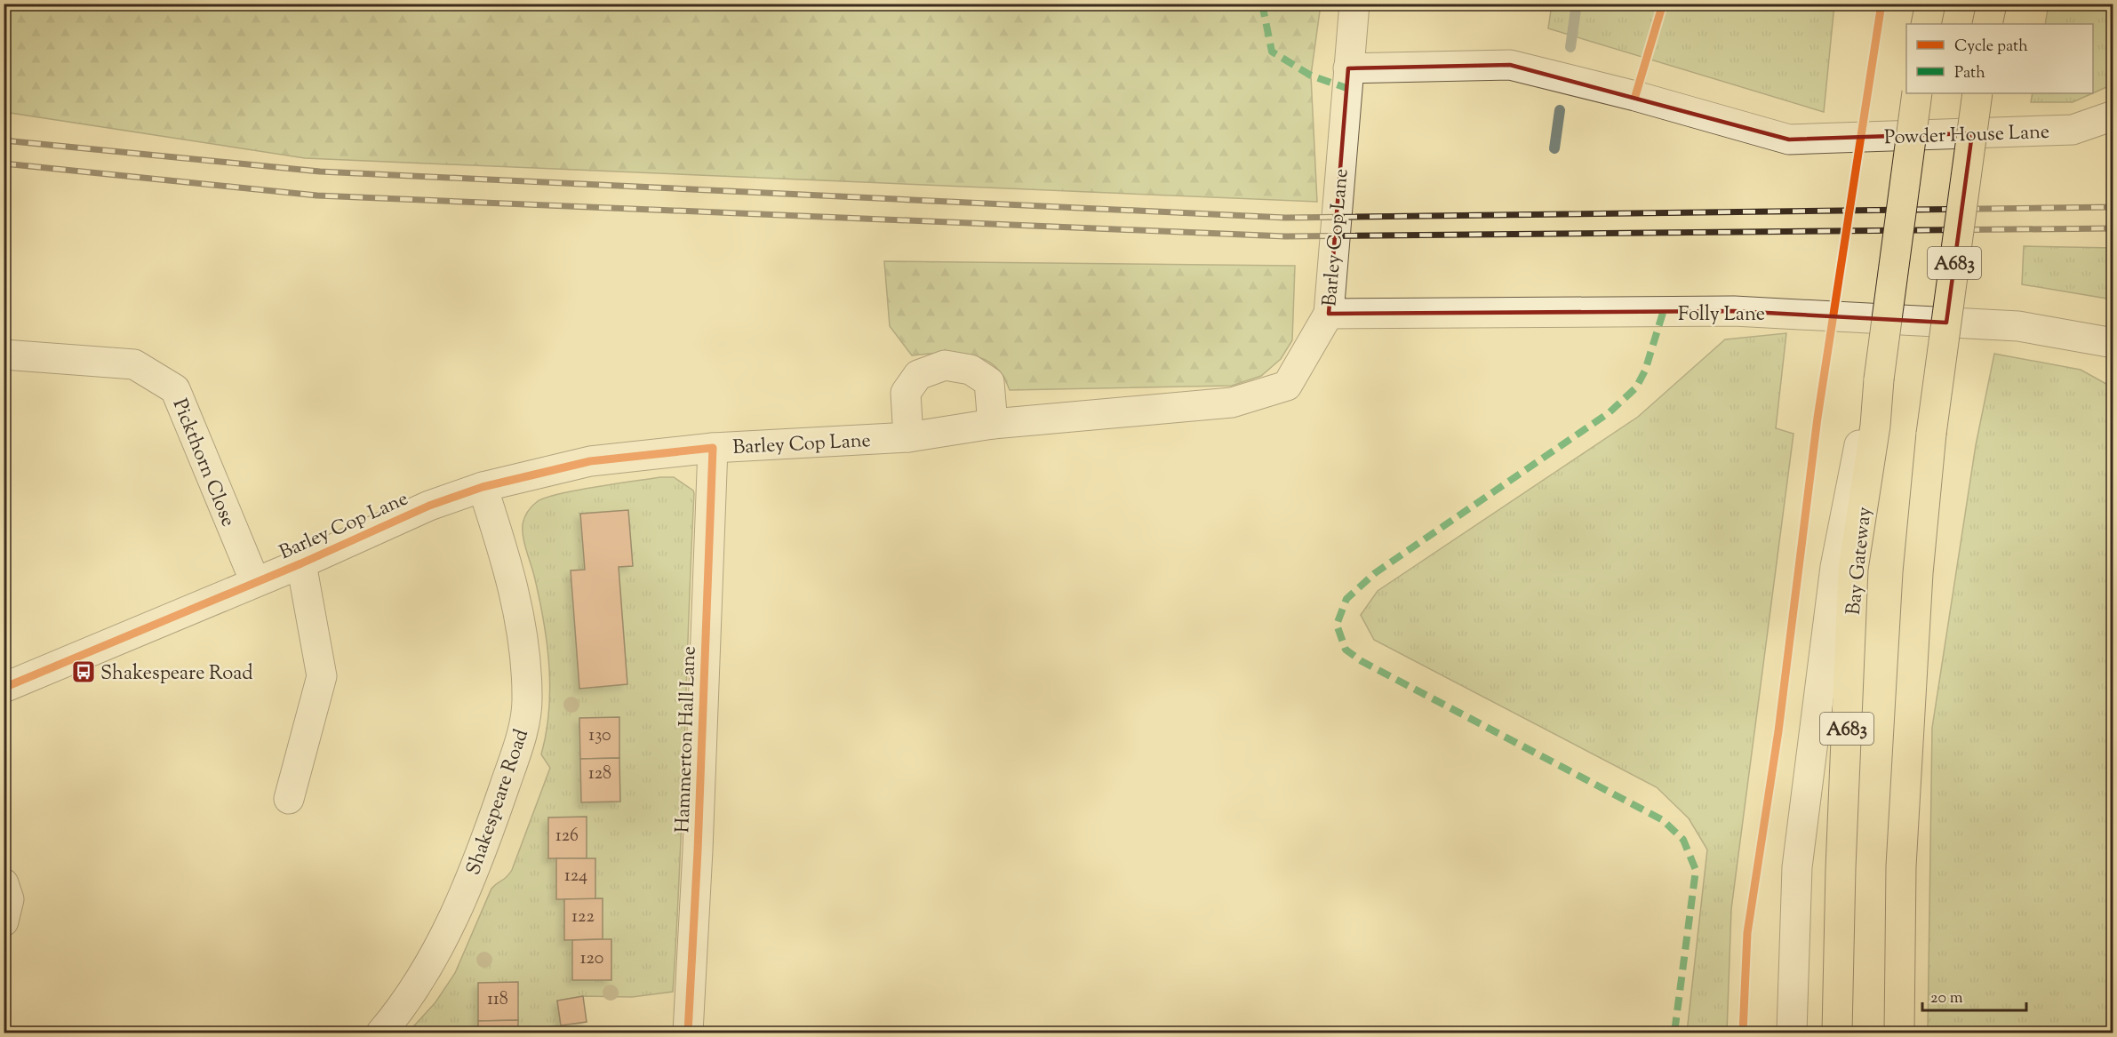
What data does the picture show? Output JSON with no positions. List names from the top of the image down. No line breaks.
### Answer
{"streets":{"highway":["A683","Bay Gateway"],"street":["Powder House Lane","Barley Cop Lane","Folly Lane","Pickthorn Close","Hammerton Hall Lane","Shakespeare Road"]},"crossings":[["Powder House Lane","Barley Cop Lane"],["Barley Cop Lane","Folly Lane"],["Barley Cop Lane","Pickthorn Close"],["Barley Cop Lane","Hammerton Hall Lane"],["Barley Cop Lane","Shakespeare Road"]],"places":{"bus stop":["Shakespeare Road"]},"house_numbers":["130","128","126","124","122","120","118"],"legend":["Cycle path","Path"],"scale_bar":"20 m"}
